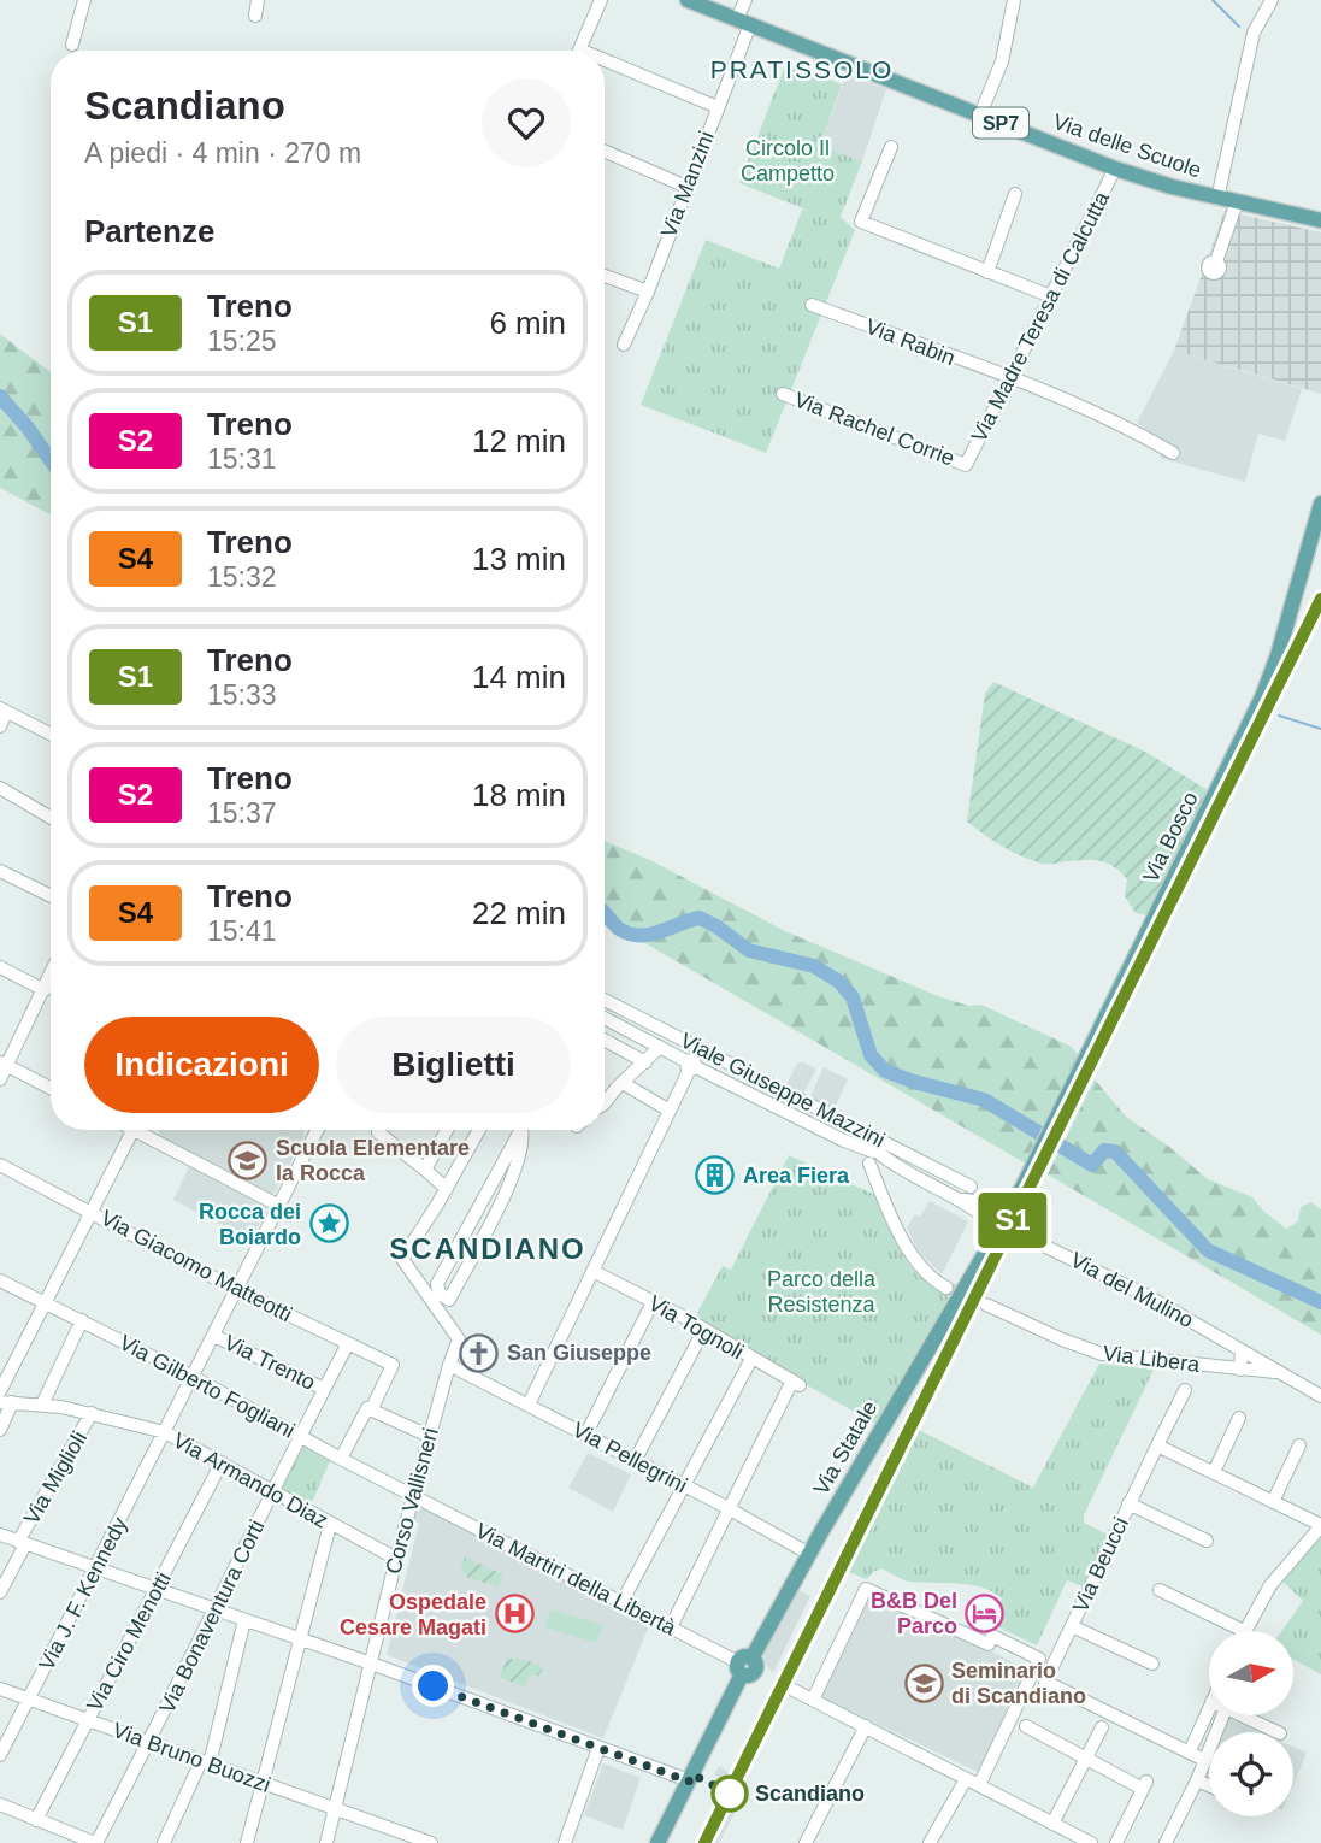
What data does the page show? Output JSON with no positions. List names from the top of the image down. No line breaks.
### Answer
{"streets":{"main road":["SP7","Via delle Scuole","Via Bosco","Via Statale"],"street":["Via Manzini","Via Madre Teresa di Calcutta","Via Rabin","Via Rachel Corrie","Viale Giuseppe Mazzini","Via Giacomo Matteotti","Via del Mulino","Via Tognoli","Via Libera","Via Trento","Via Gilberto Fogliani","Via Pellegrini","Via Miglioli","Via Armando Diaz","Corso Vallisneri","Via Beucci","Via Martiri della Libertà","Via J. F. Kennedy","Via Bonaventura Corti","Via Ciro Menotti","Via Bruno Buozzi"]},"crossings":[["Via delle Scuole","Via Manzini"],["Via delle Scuole","Via Madre Teresa di Calcutta"],["Via Madre Teresa di Calcutta","Via Rabin"],["Via Madre Teresa di Calcutta","Via Rachel Corrie"],["Via Bosco","Via Statale"],["Viale Giuseppe Mazzini","Via Statale"],["Via Giacomo Matteotti","Via J. F. Kennedy"],["Via Giacomo Matteotti","Via Bonaventura Corti"],["Via del Mulino","Via Libera"],["Via Tognoli","Via Pellegrini"],["Via Trento","Via J. F. Kennedy"],["Via Trento","Via Bonaventura Corti"],["Via Gilberto Fogliani","Corso Vallisneri"],["Via Gilberto Fogliani","Via Martiri della Libertà"],["Via Gilberto Fogliani","Via J. F. Kennedy"],["Via Gilberto Fogliani","Via Bonaventura Corti"],["Via Statale","Via Pellegrini"],["Via Statale","Via Martiri della Libertà"],["Via Pellegrini","Corso Vallisneri"],["Via Miglioli","Via Armando Diaz"],["Via Armando Diaz","Corso Vallisneri"],["Via Armando Diaz","Via J. F. Kennedy"],["Via Armando Diaz","Via Bonaventura Corti"],["Via Armando Diaz","Via Ciro Menotti"],["Corso Vallisneri","Via Martiri della Libertà"],["Corso Vallisneri","Via Bruno Buozzi"],["Via J. F. Kennedy","Via Bruno Buozzi"],["Via Bonaventura Corti","Via Bruno Buozzi"],["Via Ciro Menotti","Via Bruno Buozzi"]],"districts":["PRATISSOLO","SCANDIANO"],"parks":["Circolo Il Campetto","Parco della Resistenza"],"places":{"school or university":["Scuola Elementare la Rocca","Seminario di Scandiano"],"building":["Area Fiera"],"place":["Rocca dei Boiardo"],"church":["San Giuseppe"],"hotel":["B&B Del Parco"],"hospital":["Ospedale Cesare Magati"],"other":["Scandiano"]},"north":"right","page":{"on_map":"S1","heading":[["Scandiano","A piedi · 4 min · 270 m"],"Partenze"],"list":[{"mark":"S1","name":"Treno","note":"15:25","value":"6 min"},{"mark":"S2","name":"Treno","note":"15:31","value":"12 min"},{"mark":"S4","name":"Treno","note":"15:32","value":"13 min"},{"mark":"S1","name":"Treno","note":"15:33","value":"14 min"},{"mark":"S2","name":"Treno","note":"15:37","value":"18 min"},{"mark":"S4","name":"Treno","note":"15:41","value":"22 min"}],"buttons":["Indicazioni","Biglietti"]}}
